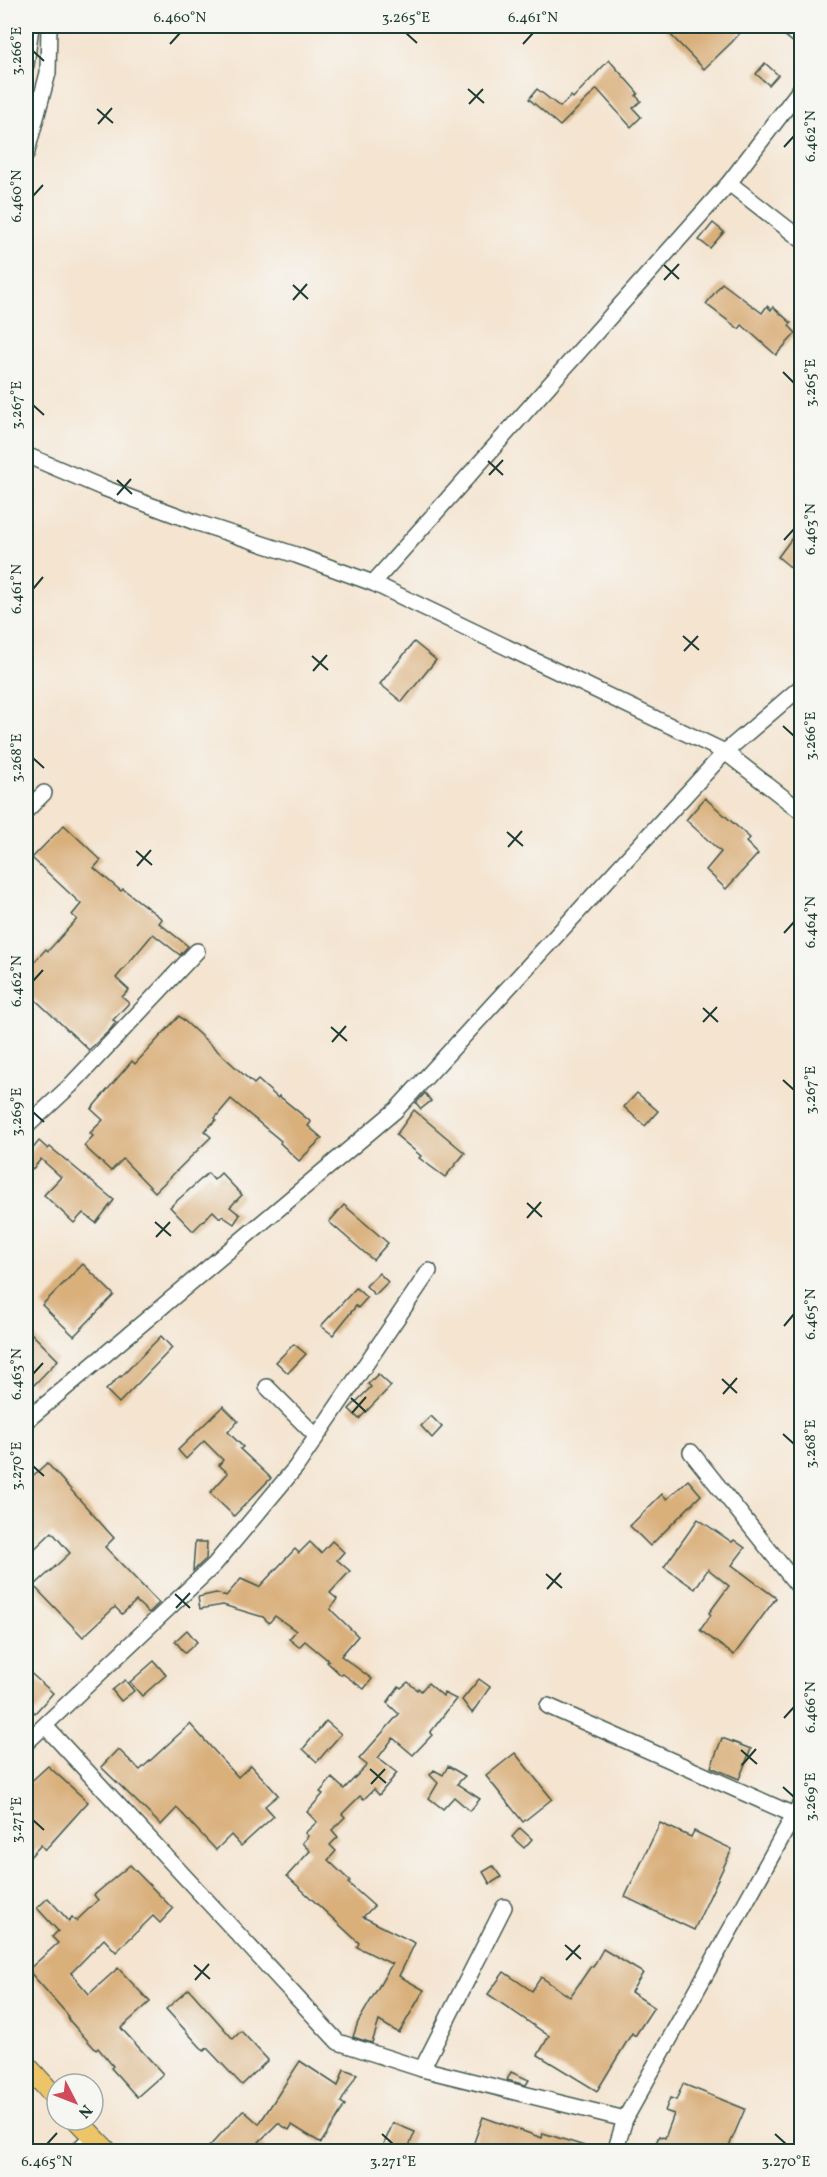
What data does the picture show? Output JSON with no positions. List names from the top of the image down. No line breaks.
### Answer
{"north":"bottom right","coordinates":["6.460°N","3.265°E","6.461°N","3.266°E","6.462°N","3.267°E","6.463°N","3.268°E","6.464°N","3.269°E","6.465°N","3.270°E","6.466°N","3.271°E"]}
